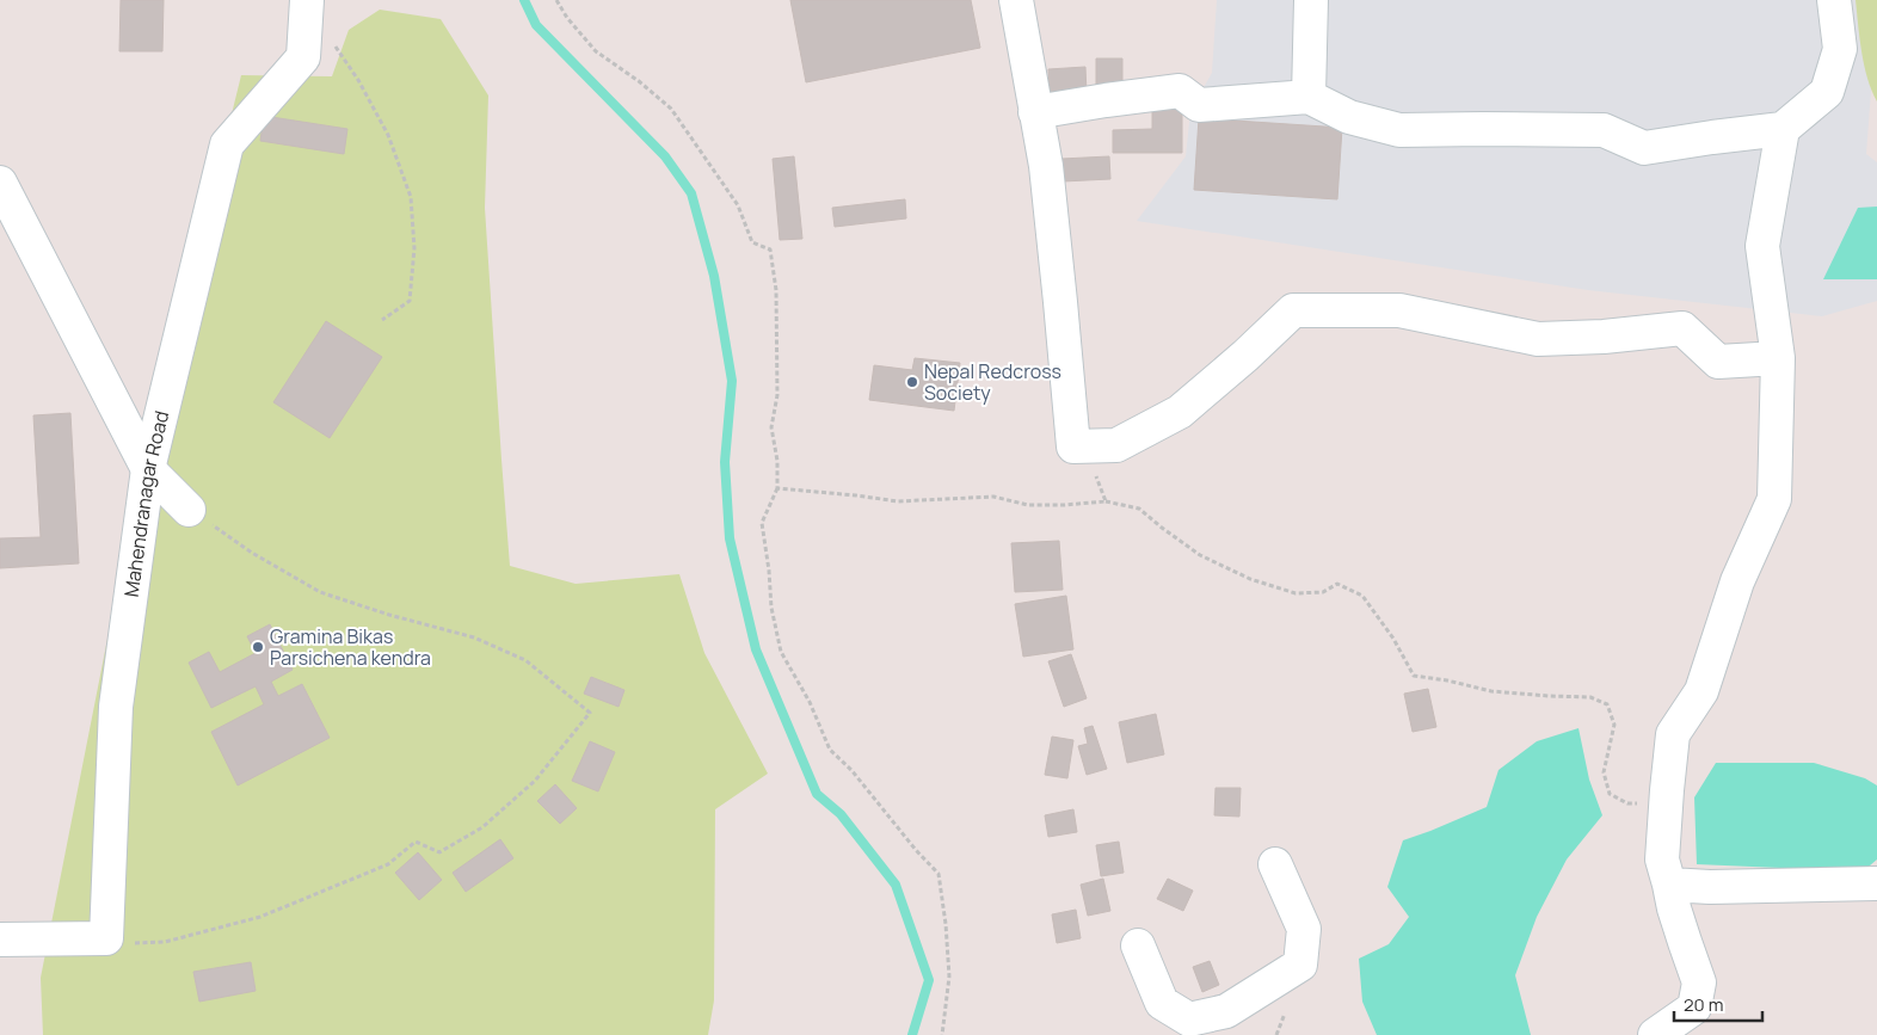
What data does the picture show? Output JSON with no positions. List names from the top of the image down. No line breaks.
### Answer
{"streets":{"street":["Mahendranagar Road"]},"places":["Nepal Redcross Society","Gramina Bikas Parsichena kendra"],"scale_bar":"20 m"}
